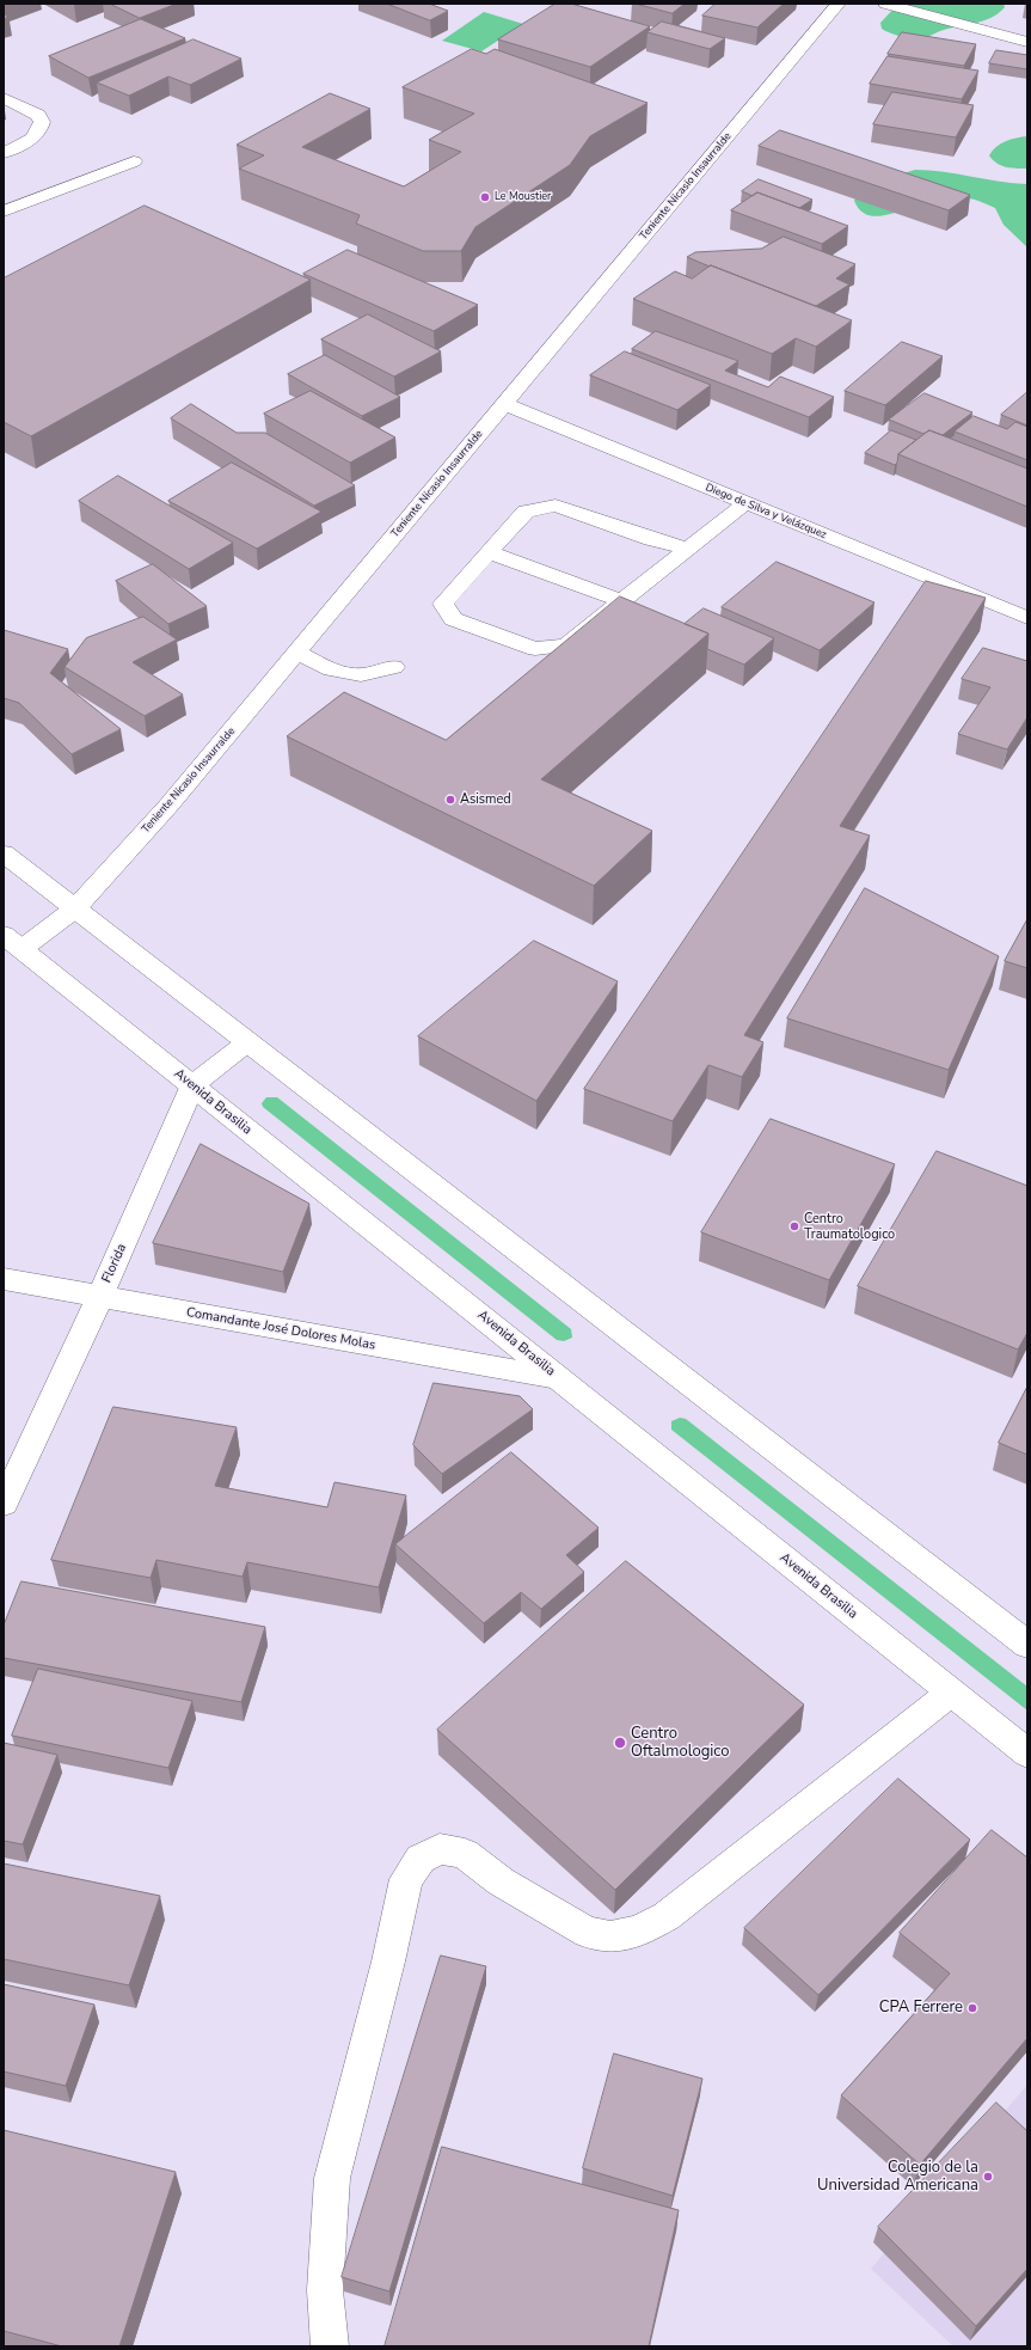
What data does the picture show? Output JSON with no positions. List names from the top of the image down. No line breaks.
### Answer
{"streets":{"street":["Teniente Nicasio Insaurralde","Diego de Silva y Velázquez","Avenida Brasilia","Florida","Comandante José Dolores Molas"]},"crossings":[["Teniente Nicasio Insaurralde","Diego de Silva y Velázquez"],["Teniente Nicasio Insaurralde","Avenida Brasilia"],["Avenida Brasilia","Florida"],["Avenida Brasilia","Comandante José Dolores Molas"],["Florida","Comandante José Dolores Molas"]],"places":["Le Moustier","Asismed","Centro Traumatologico","Centro Oftalmologico","CPA Ferrere","Colegio de la Universidad Americana"]}
